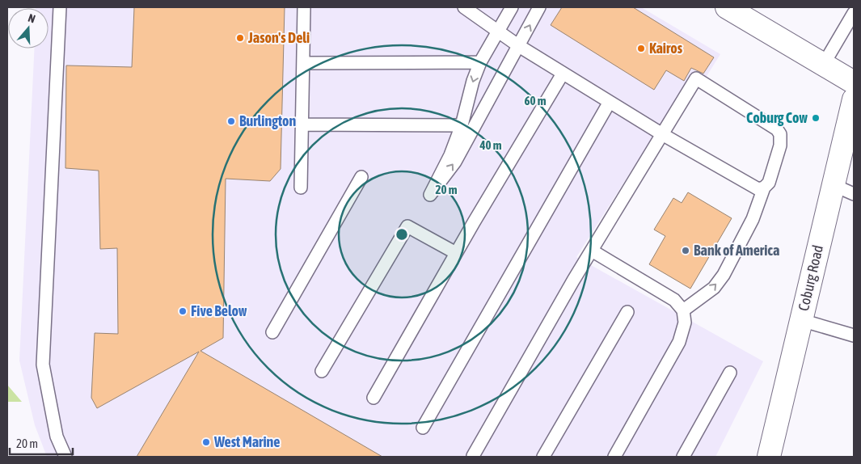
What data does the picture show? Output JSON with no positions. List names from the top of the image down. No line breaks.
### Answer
{"streets":{"main road":["Coburg Road"]},"places":["Jason's Deli","Kairos","Coburg Cow","Burlington","Bank of America","Five Below","West Marine"],"scale_bar":"20 m","north":"top","rings":["60 m","40 m","20 m"]}
